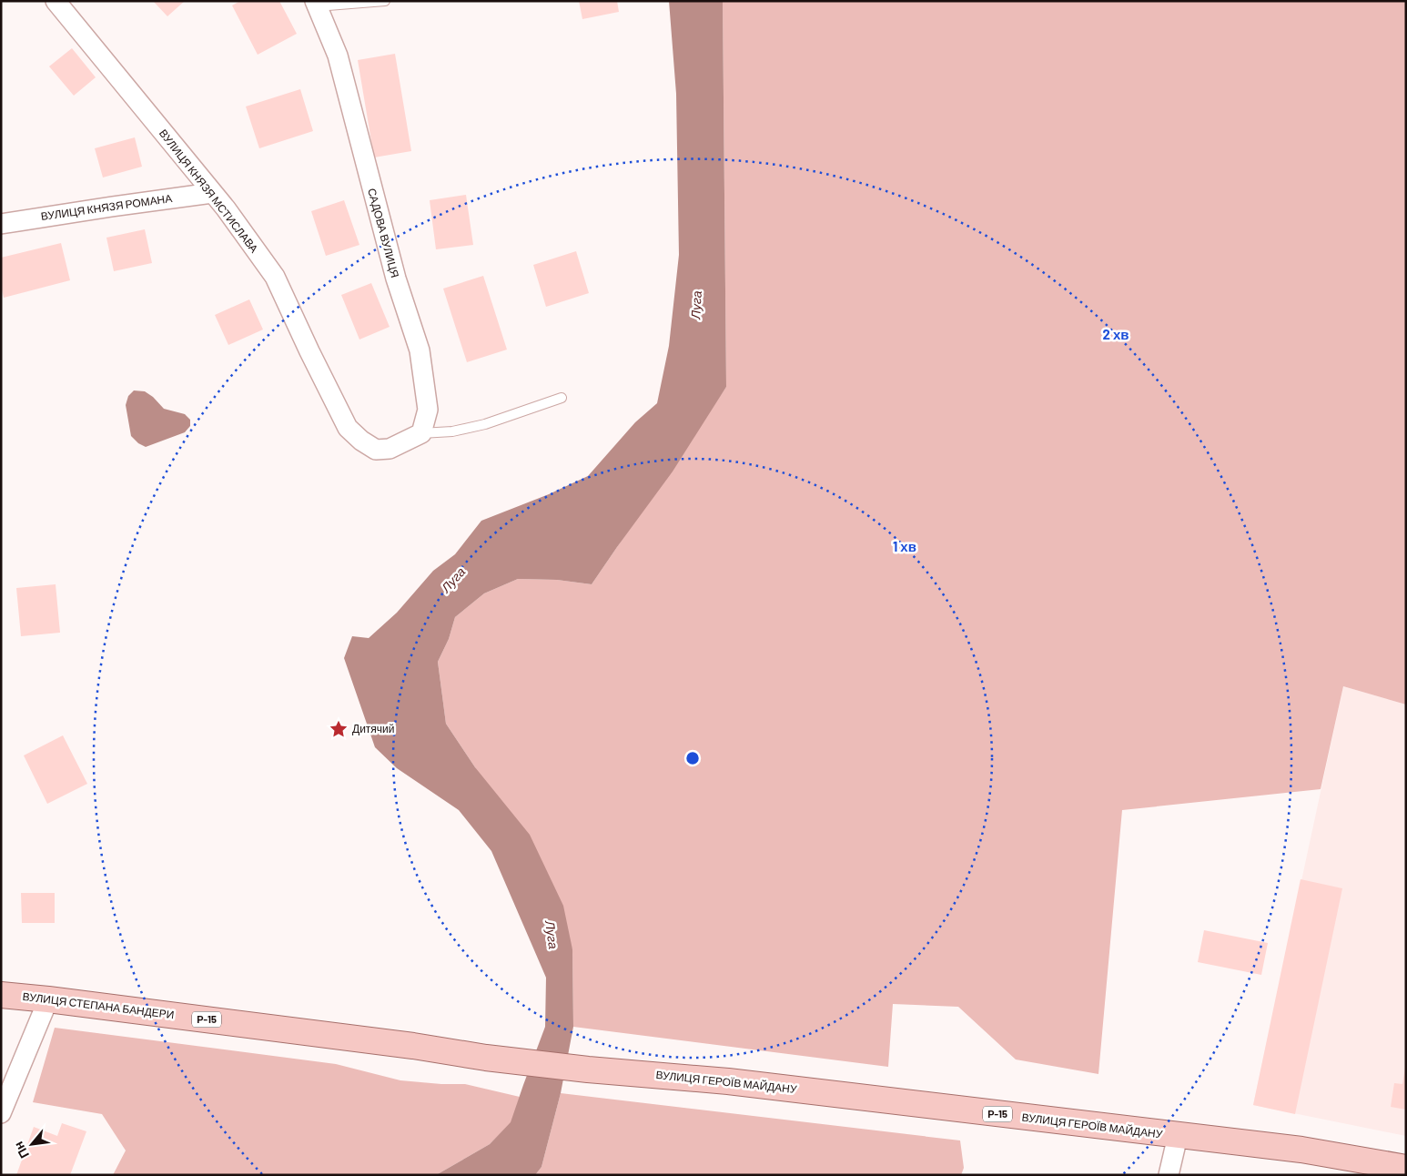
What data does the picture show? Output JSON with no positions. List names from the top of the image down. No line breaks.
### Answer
{"streets":{"main road":["ВУЛИЦЯ СТЕПАНА БАНДЕРИ","Р-15","ВУЛИЦЯ ГЕРОЇВ МАЙДАНУ"],"street":["ВУЛИЦЯ КНЯЗЯ МСТИСЛАВА","ВУЛИЦЯ КНЯЗЯ РОМАНА","САДОВА ВУЛИЦЯ"]},"crossings":[["ВУЛИЦЯ КНЯЗЯ МСТИСЛАВА","ВУЛИЦЯ КНЯЗЯ РОМАНА"],["ВУЛИЦЯ КНЯЗЯ МСТИСЛАВА","САДОВА ВУЛИЦЯ"],["ВУЛИЦЯ СТЕПАНА БАНДЕРИ","ВУЛИЦЯ ГЕРОЇВ МАЙДАНУ"]],"water":["Луга"],"places":{"place":["Дитячий"]},"north":"bottom left","rings":["2 хв","1 хв"]}
